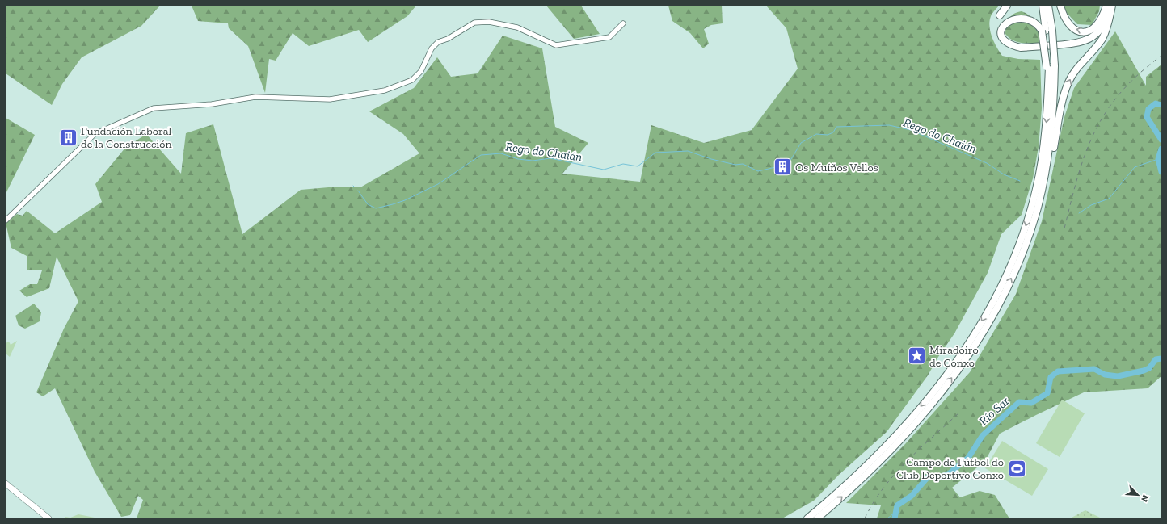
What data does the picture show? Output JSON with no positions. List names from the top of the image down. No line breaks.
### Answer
{"water":["Rego do Chaián","Río Sar"],"places":{"building":["Fundación Laboral de la Construcción","Os Muíños Vellos"],"place":["Miradoiro de Conxo"],"sports":["Campo de Fútbol do Club Deportivo Conxo"]},"north":"bottom right"}
